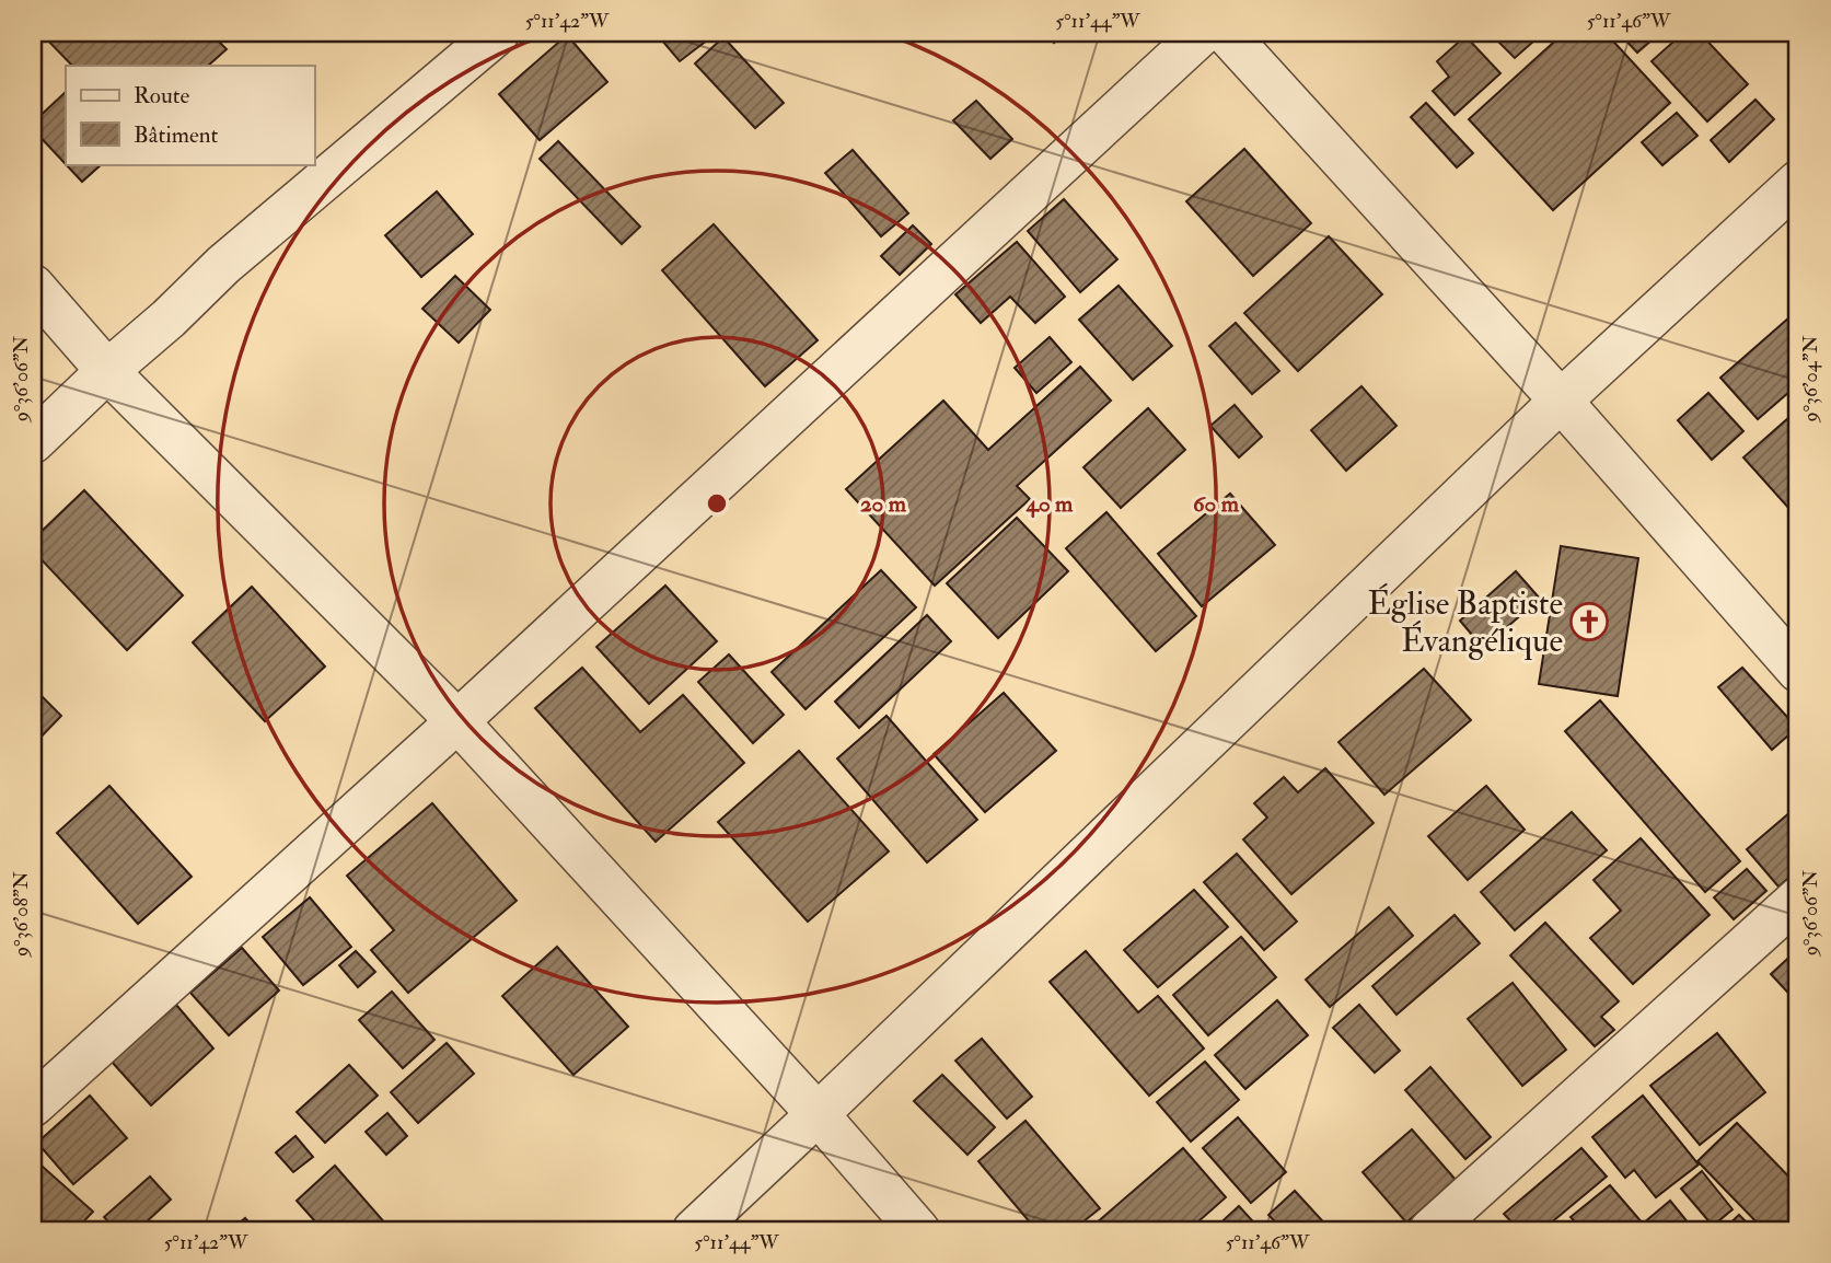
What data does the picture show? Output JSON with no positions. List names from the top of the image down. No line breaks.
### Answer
{"places":{"church":["Église Baptiste Évangélique"]},"legend":["Route","Bâtiment"],"coordinates":["5°11'42\"W","5°11'44\"W","5°11'46\"W","9°36'04\"N","9°36'06\"N","9°36'08\"N"],"rings":["20 m","40 m","60 m"]}
